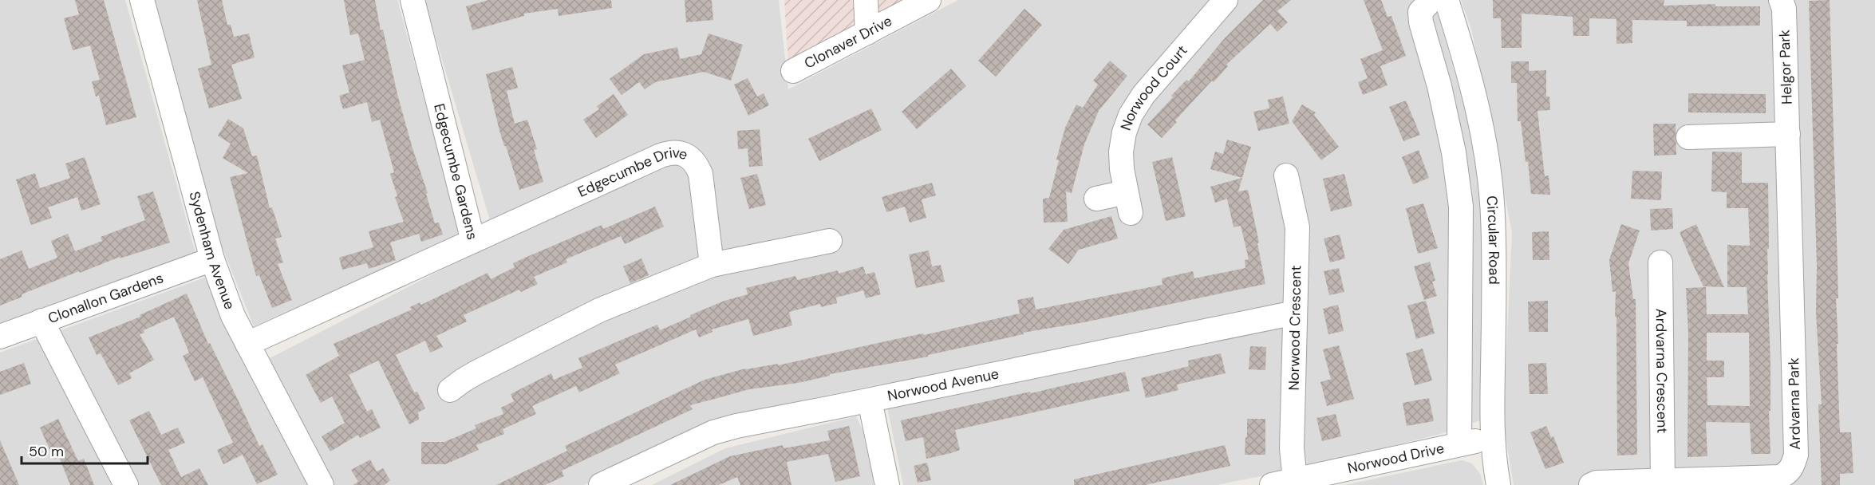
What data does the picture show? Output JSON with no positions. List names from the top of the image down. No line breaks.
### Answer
{"streets":{"street":["Clonaver Drive","Helgor Park","Norwood Court","Edgecumbe Gardens","Edgecumbe Drive","Circular Road","Sydenham Avenue","Clonallon Gardens","Norwood Crescent","Ardvarna Crescent","Norwood Avenue","Ardvarna Park","Norwood Drive"]},"crossings":[["Helgor Park","Ardvarna Park"],["Edgecumbe Gardens","Edgecumbe Drive"],["Edgecumbe Gardens","Sydenham Avenue"],["Circular Road","Norwood Drive"],["Sydenham Avenue","Clonallon Gardens"],["Norwood Crescent","Norwood Avenue"],["Norwood Crescent","Norwood Drive"],["Ardvarna Crescent","Ardvarna Park"]],"scale_bar":"50 m"}
